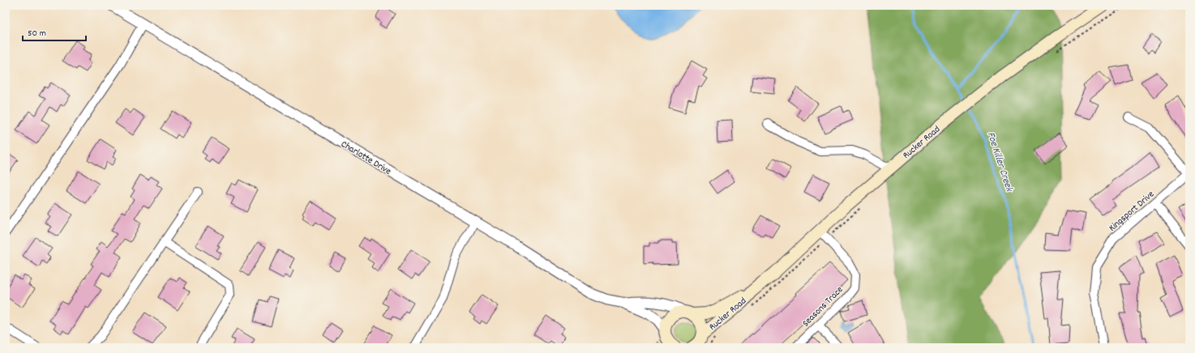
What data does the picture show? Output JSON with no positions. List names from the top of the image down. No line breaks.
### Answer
{"streets":{"main road":["Rucker Road"],"street":["Charlotte Drive","Kingsport Drive","Seasons Trace"]},"crossings":[["Rucker Road","Charlotte Drive"],["Rucker Road","Seasons Trace"]],"water":["Foe Killer Creek"],"scale_bar":"50 m"}
